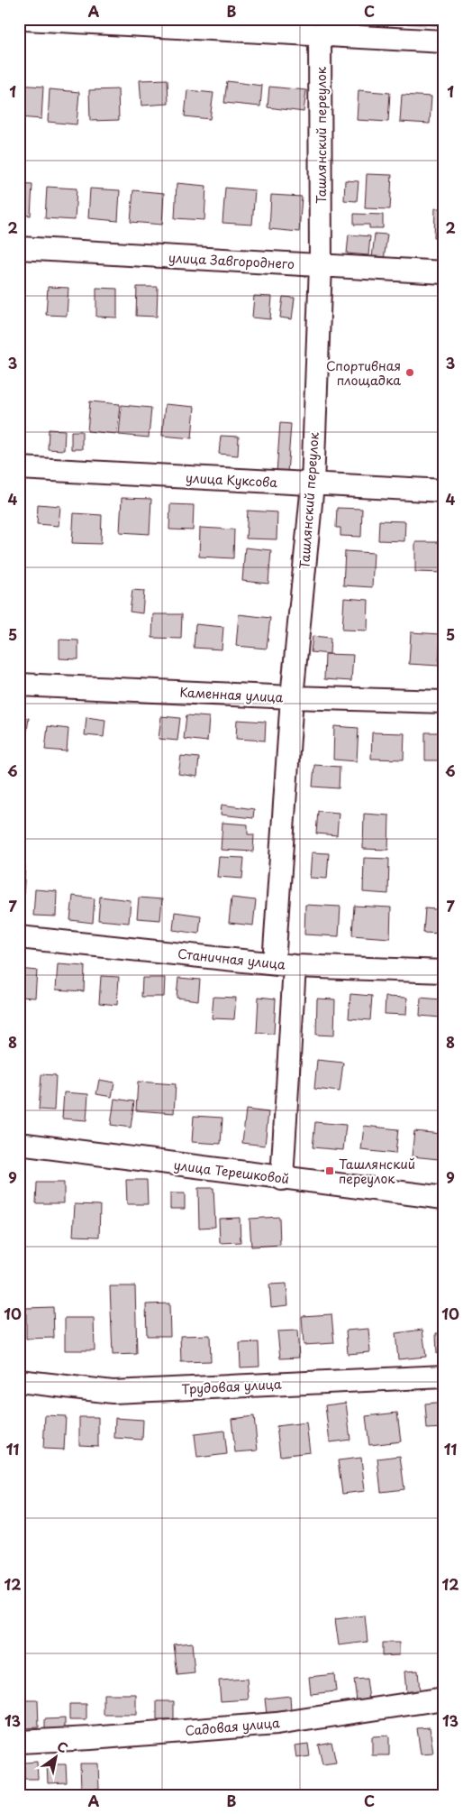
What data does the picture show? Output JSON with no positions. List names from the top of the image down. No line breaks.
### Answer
{"streets":{"street":["Ташлянский переулок","улица Завгороднего","улица Куксова","Каменная улица","Станичная улица","улица Терешковой","Трудовая улица","Садовая улица"]},"crossings":[["Ташлянский переулок","улица Завгороднего"],["Ташлянский переулок","улица Куксова"],["Ташлянский переулок","Каменная улица"],["Ташлянский переулок","Станичная улица"]],"places":{"other":["Спортивная площадка"],"transit":["Ташлянский переулок"]},"north":"top right","grid":{"columns":["A","B","C"],"rows":["1","2","3","4","5","6","7","8","9","10","11","12","13"]}}
